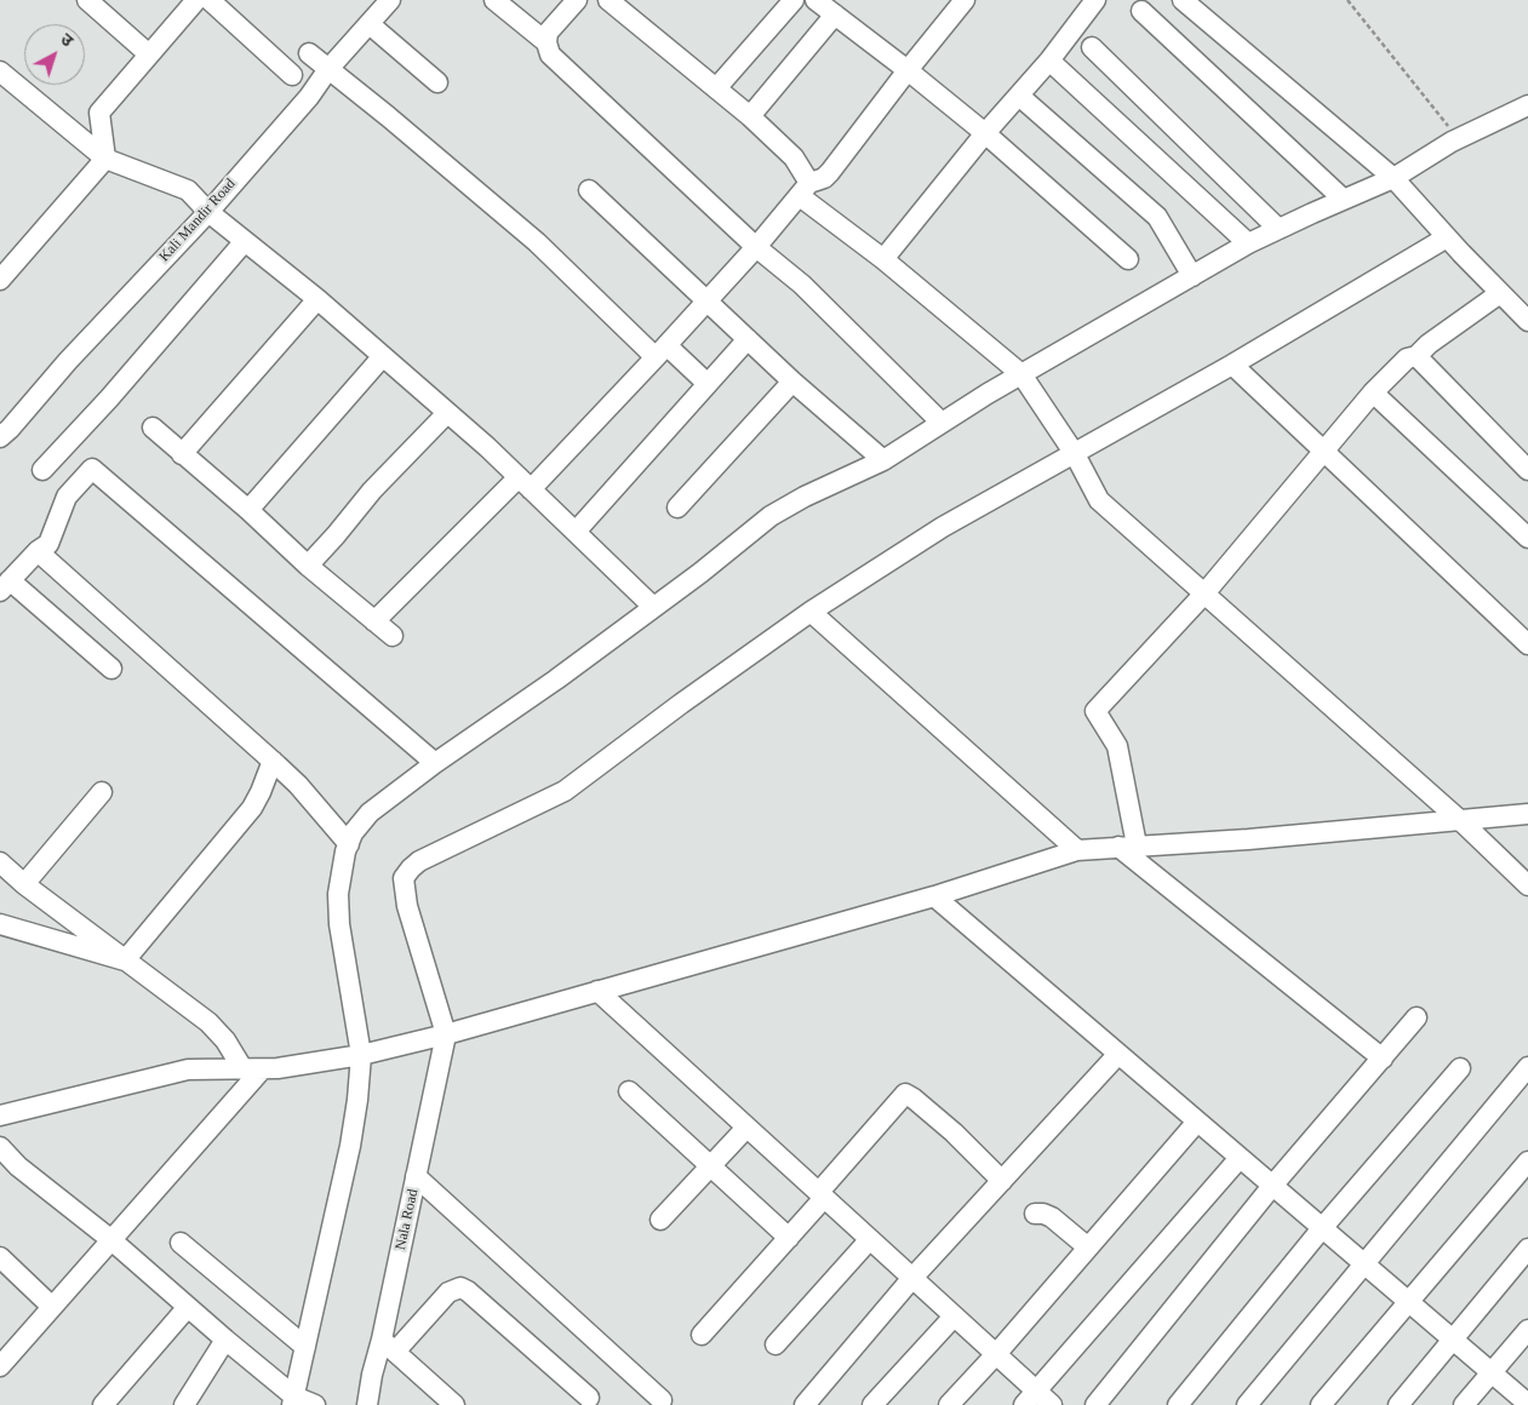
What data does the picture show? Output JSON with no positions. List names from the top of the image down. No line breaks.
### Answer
{"streets":{"street":["Kali Mandir Road","Nala Road"]},"north":"top right"}
